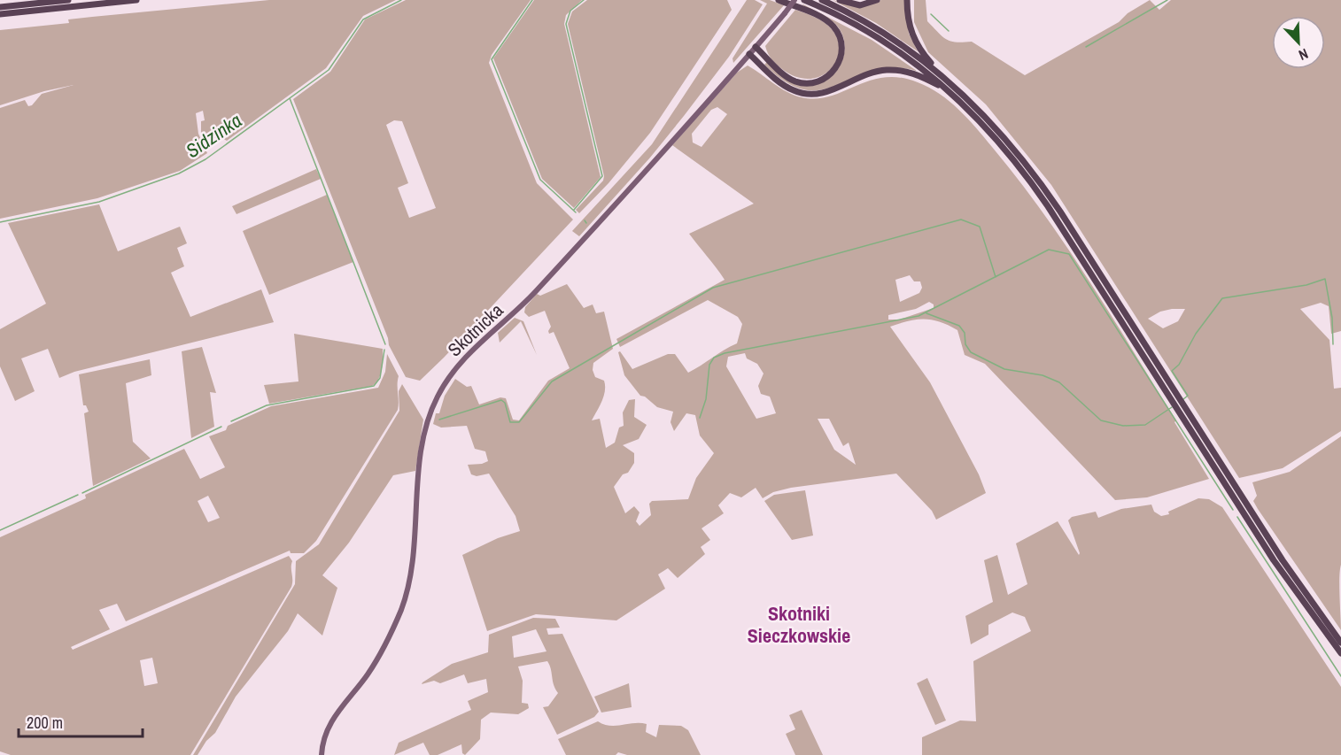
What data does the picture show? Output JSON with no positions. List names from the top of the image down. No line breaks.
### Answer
{"streets":{"main road":["Skotnicka"]},"districts":["Skotniki Sieczkowskie"],"water":["Sidzinka"],"scale_bar":"200 m","north":"bottom right"}
